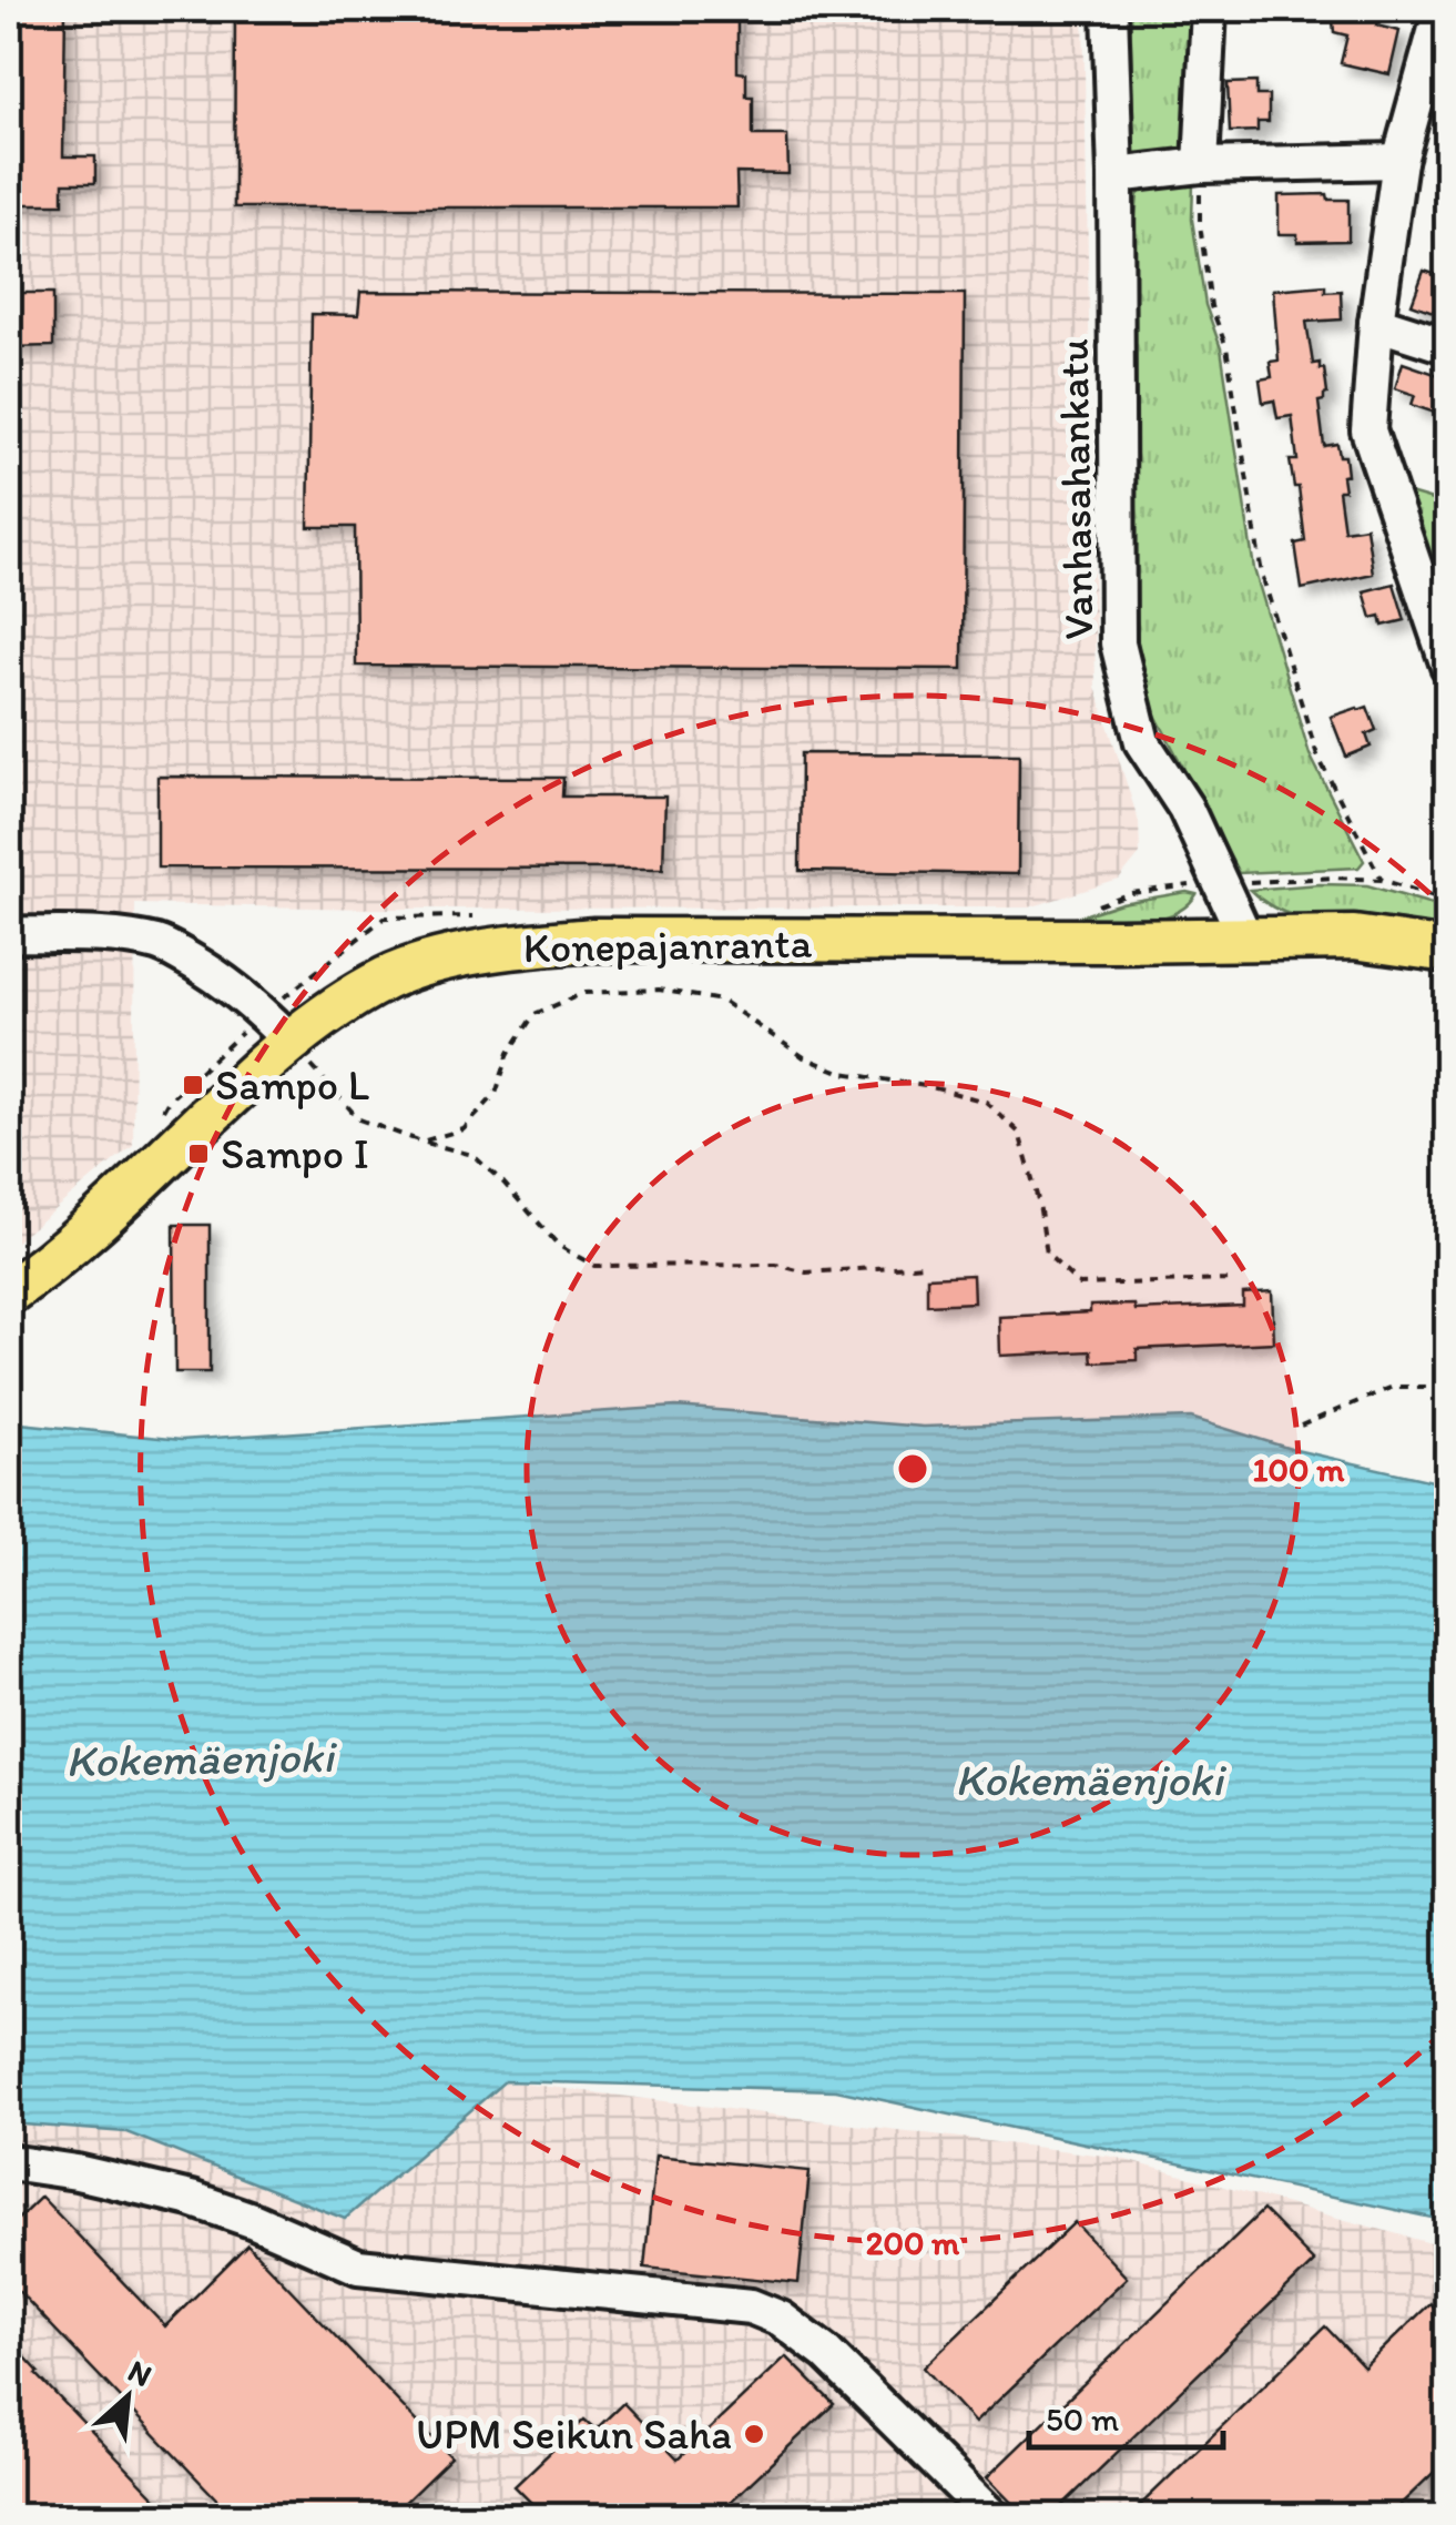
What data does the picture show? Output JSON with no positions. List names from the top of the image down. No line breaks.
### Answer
{"streets":{"main road":["Konepajanranta"],"street":["Vanhasahankatu"]},"crossings":[["Vanhasahankatu","Konepajanranta"]],"water":["Kokemäenjoki"],"places":{"transit":["Sampo L","Sampo I"],"other":["UPM Seikun Saha"]},"scale_bar":"50 m","north":"top right","rings":["100 m","200 m"]}
